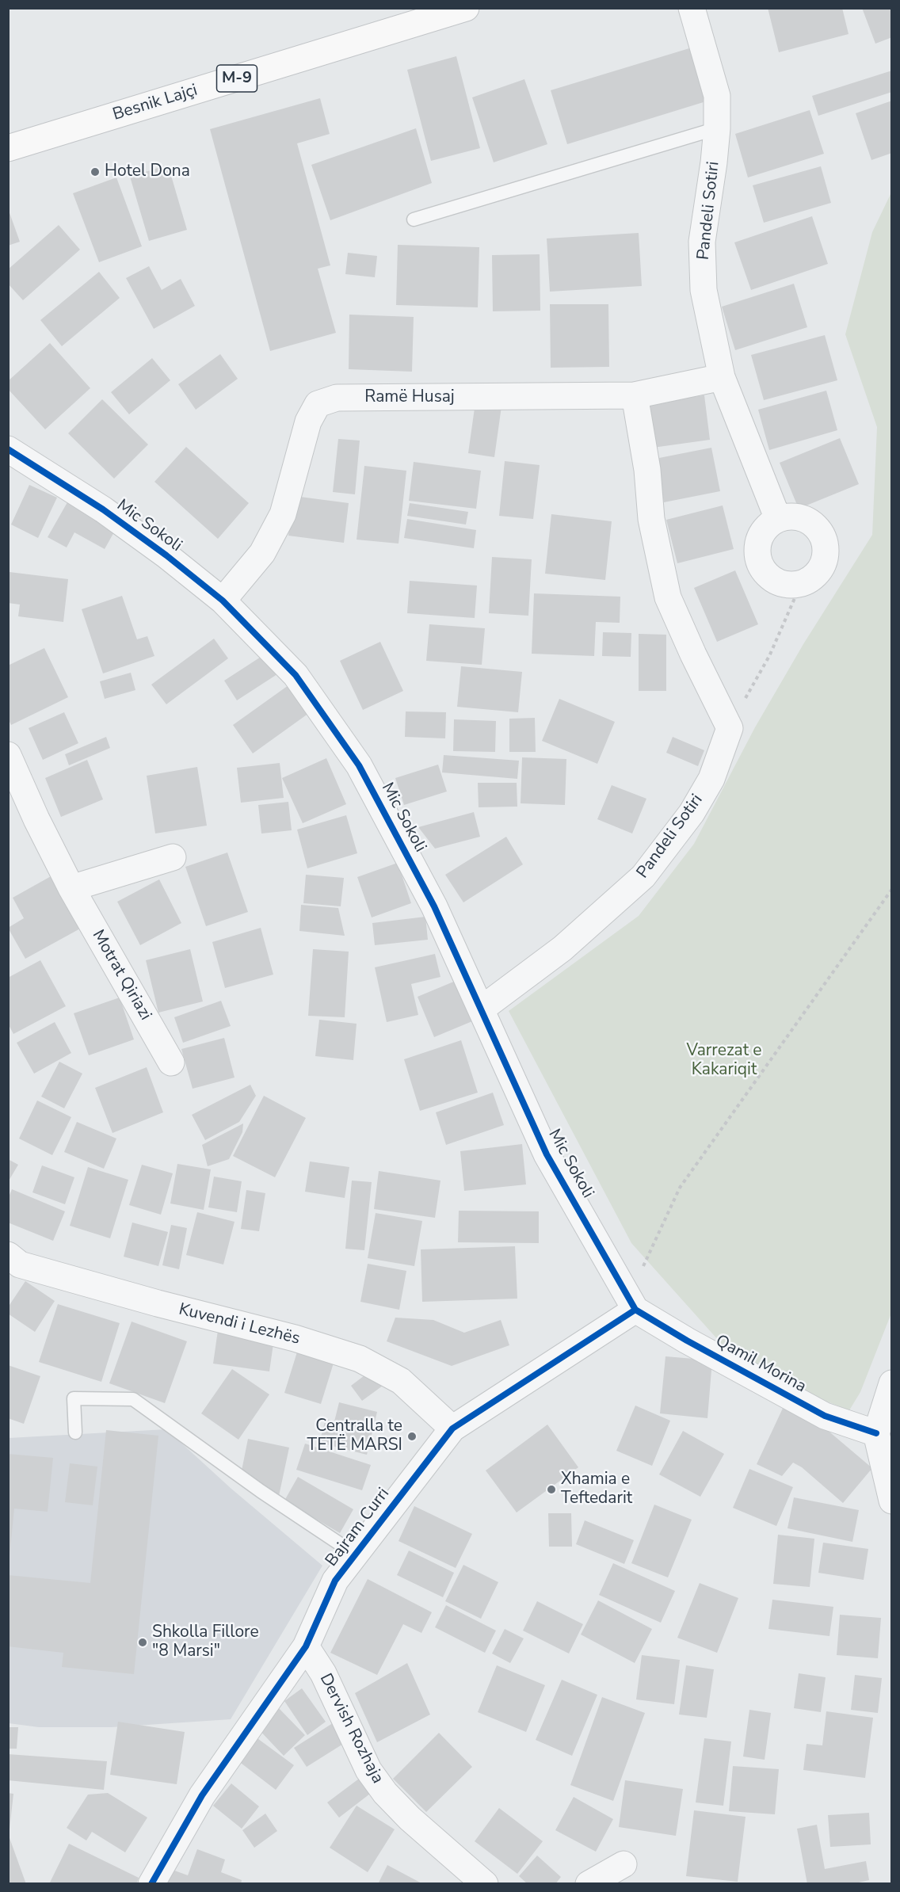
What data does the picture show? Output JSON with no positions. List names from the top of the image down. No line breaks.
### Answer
{"streets":{"main road":["M-9","Besnik Lajçi"],"street":["Pandeli Sotiri","Ramë Husaj","Mic Sokoli","Motrat Qiriazi","Kuvendi i Lezhës","Qamil Morina","Bajram Curri","Dervish Rozhaja"]},"crossings":[["Pandeli Sotiri","Ramë Husaj"],["Pandeli Sotiri","Mic Sokoli"],["Ramë Husaj","Mic Sokoli"],["Mic Sokoli","Qamil Morina"],["Mic Sokoli","Bajram Curri"],["Kuvendi i Lezhës","Bajram Curri"],["Qamil Morina","Bajram Curri"],["Bajram Curri","Dervish Rozhaja"]],"parks":["Varrezat e Kakariqit"],"places":["Hotel Dona","Centralla te TETË MARSI","Xhamia e Teftedarit","Shkolla Fillore \"8 Marsi\""]}
